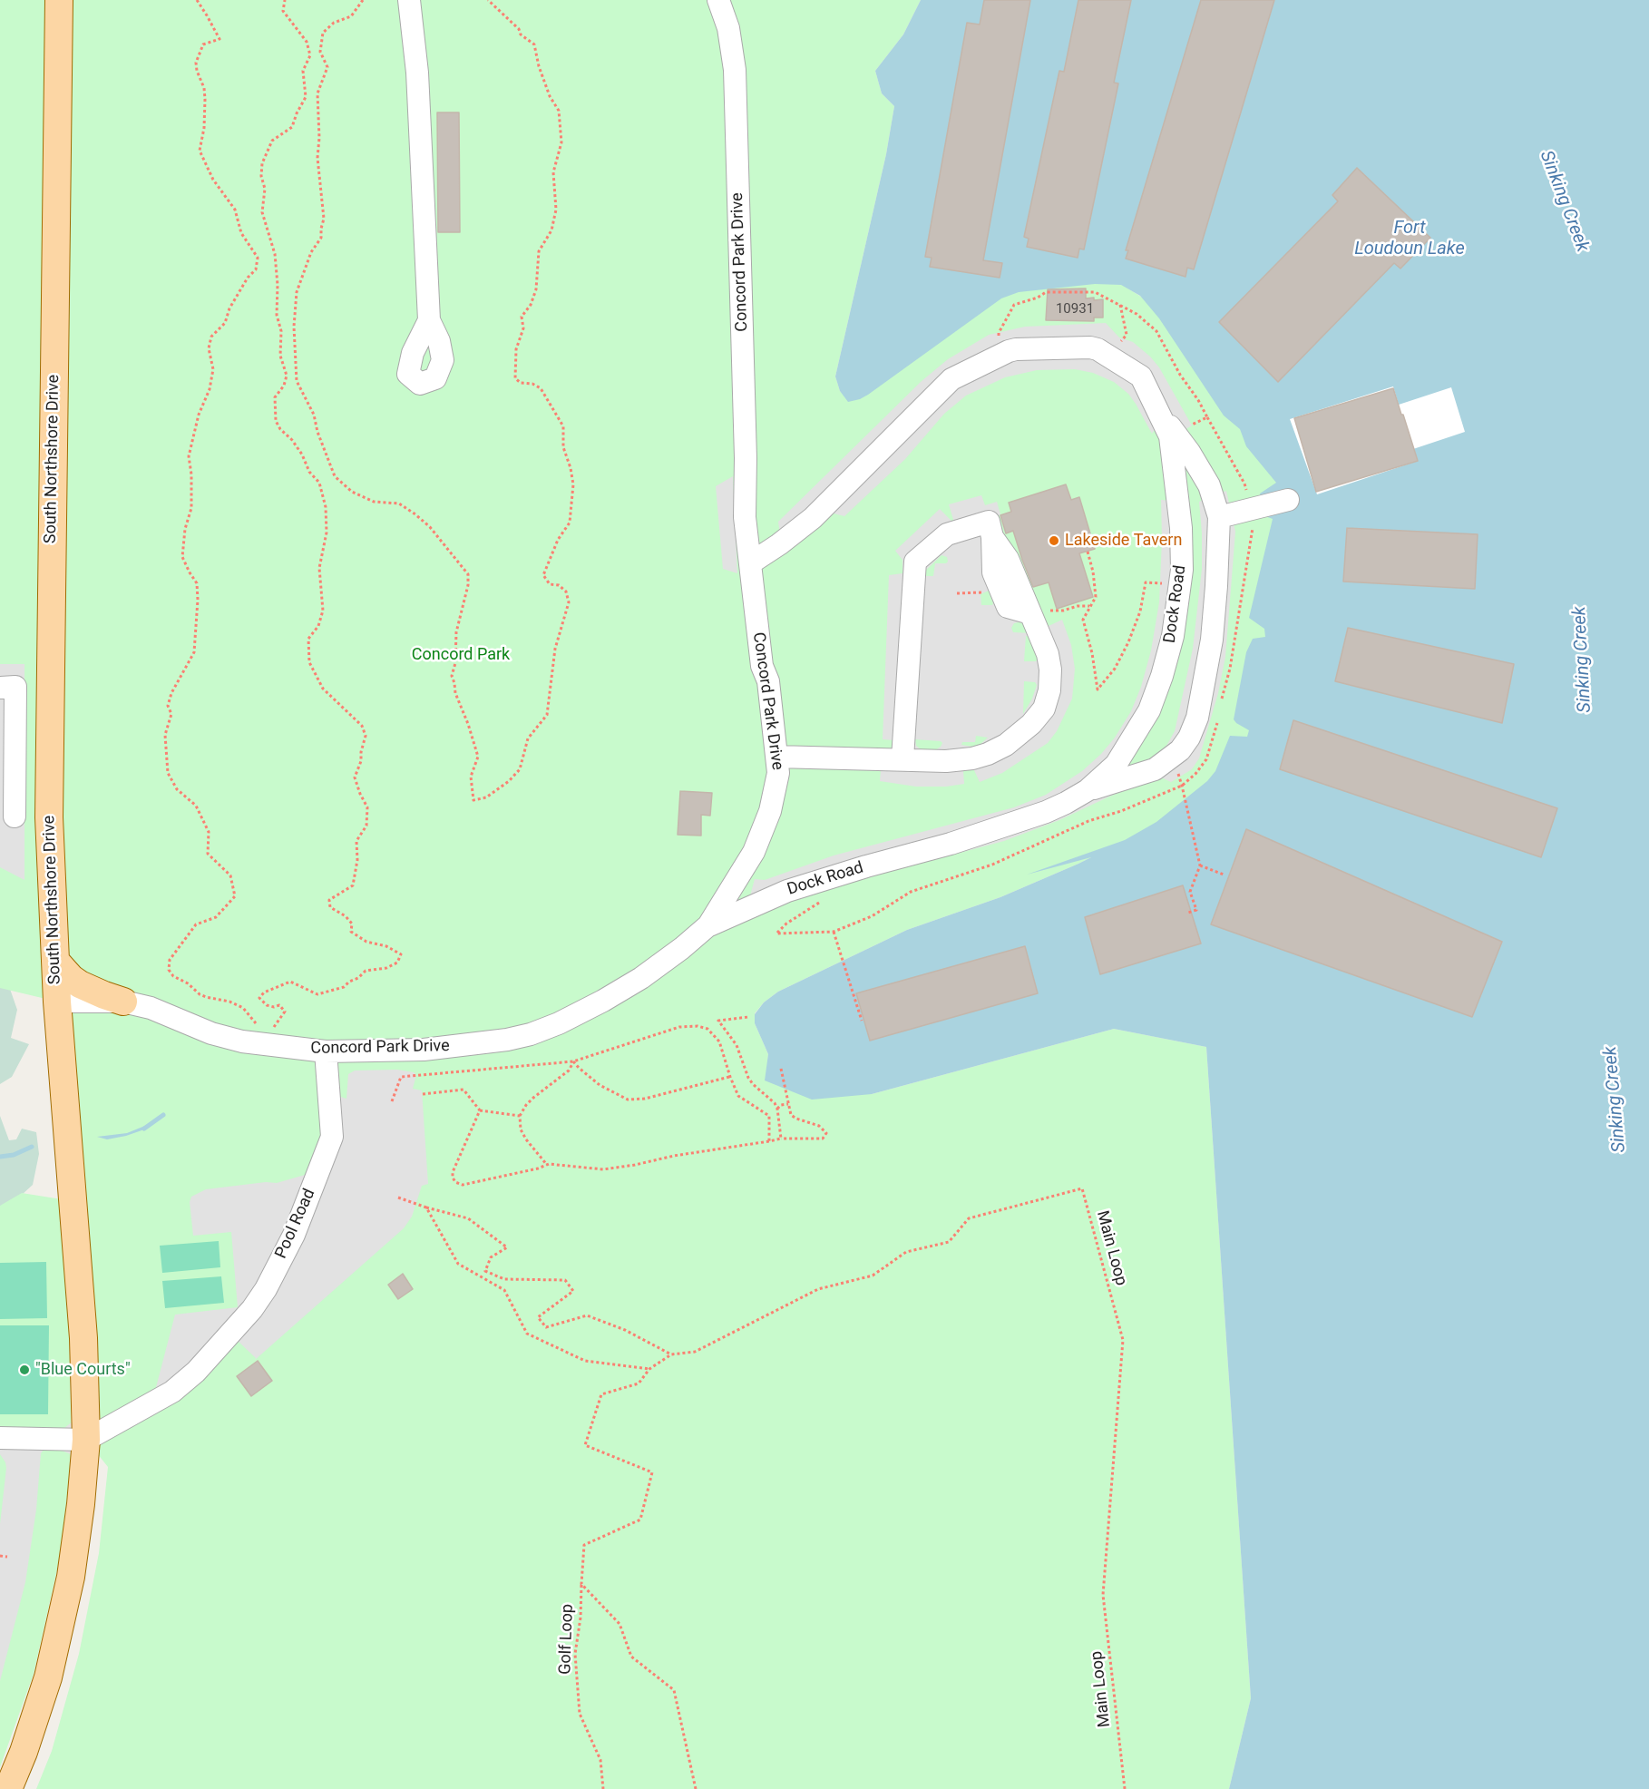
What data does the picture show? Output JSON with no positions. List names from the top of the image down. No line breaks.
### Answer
{"streets":{"main road":["South Northshore Drive"],"street":["Concord Park Drive","Dock Road","Pool Road"],"path":["Main Loop","Golf Loop"]},"crossings":[["Concord Park Drive","South Northshore Drive"],["Concord Park Drive","Dock Road"],["Concord Park Drive","Pool Road"],["South Northshore Drive","Pool Road"],["Main Loop","Golf Loop"]],"water":["Sinking Creek","Fort Loudoun Lake"],"parks":["Concord Park"],"places":["Lakeside Tavern","\"Blue Courts\""],"house_numbers":["10931"]}
